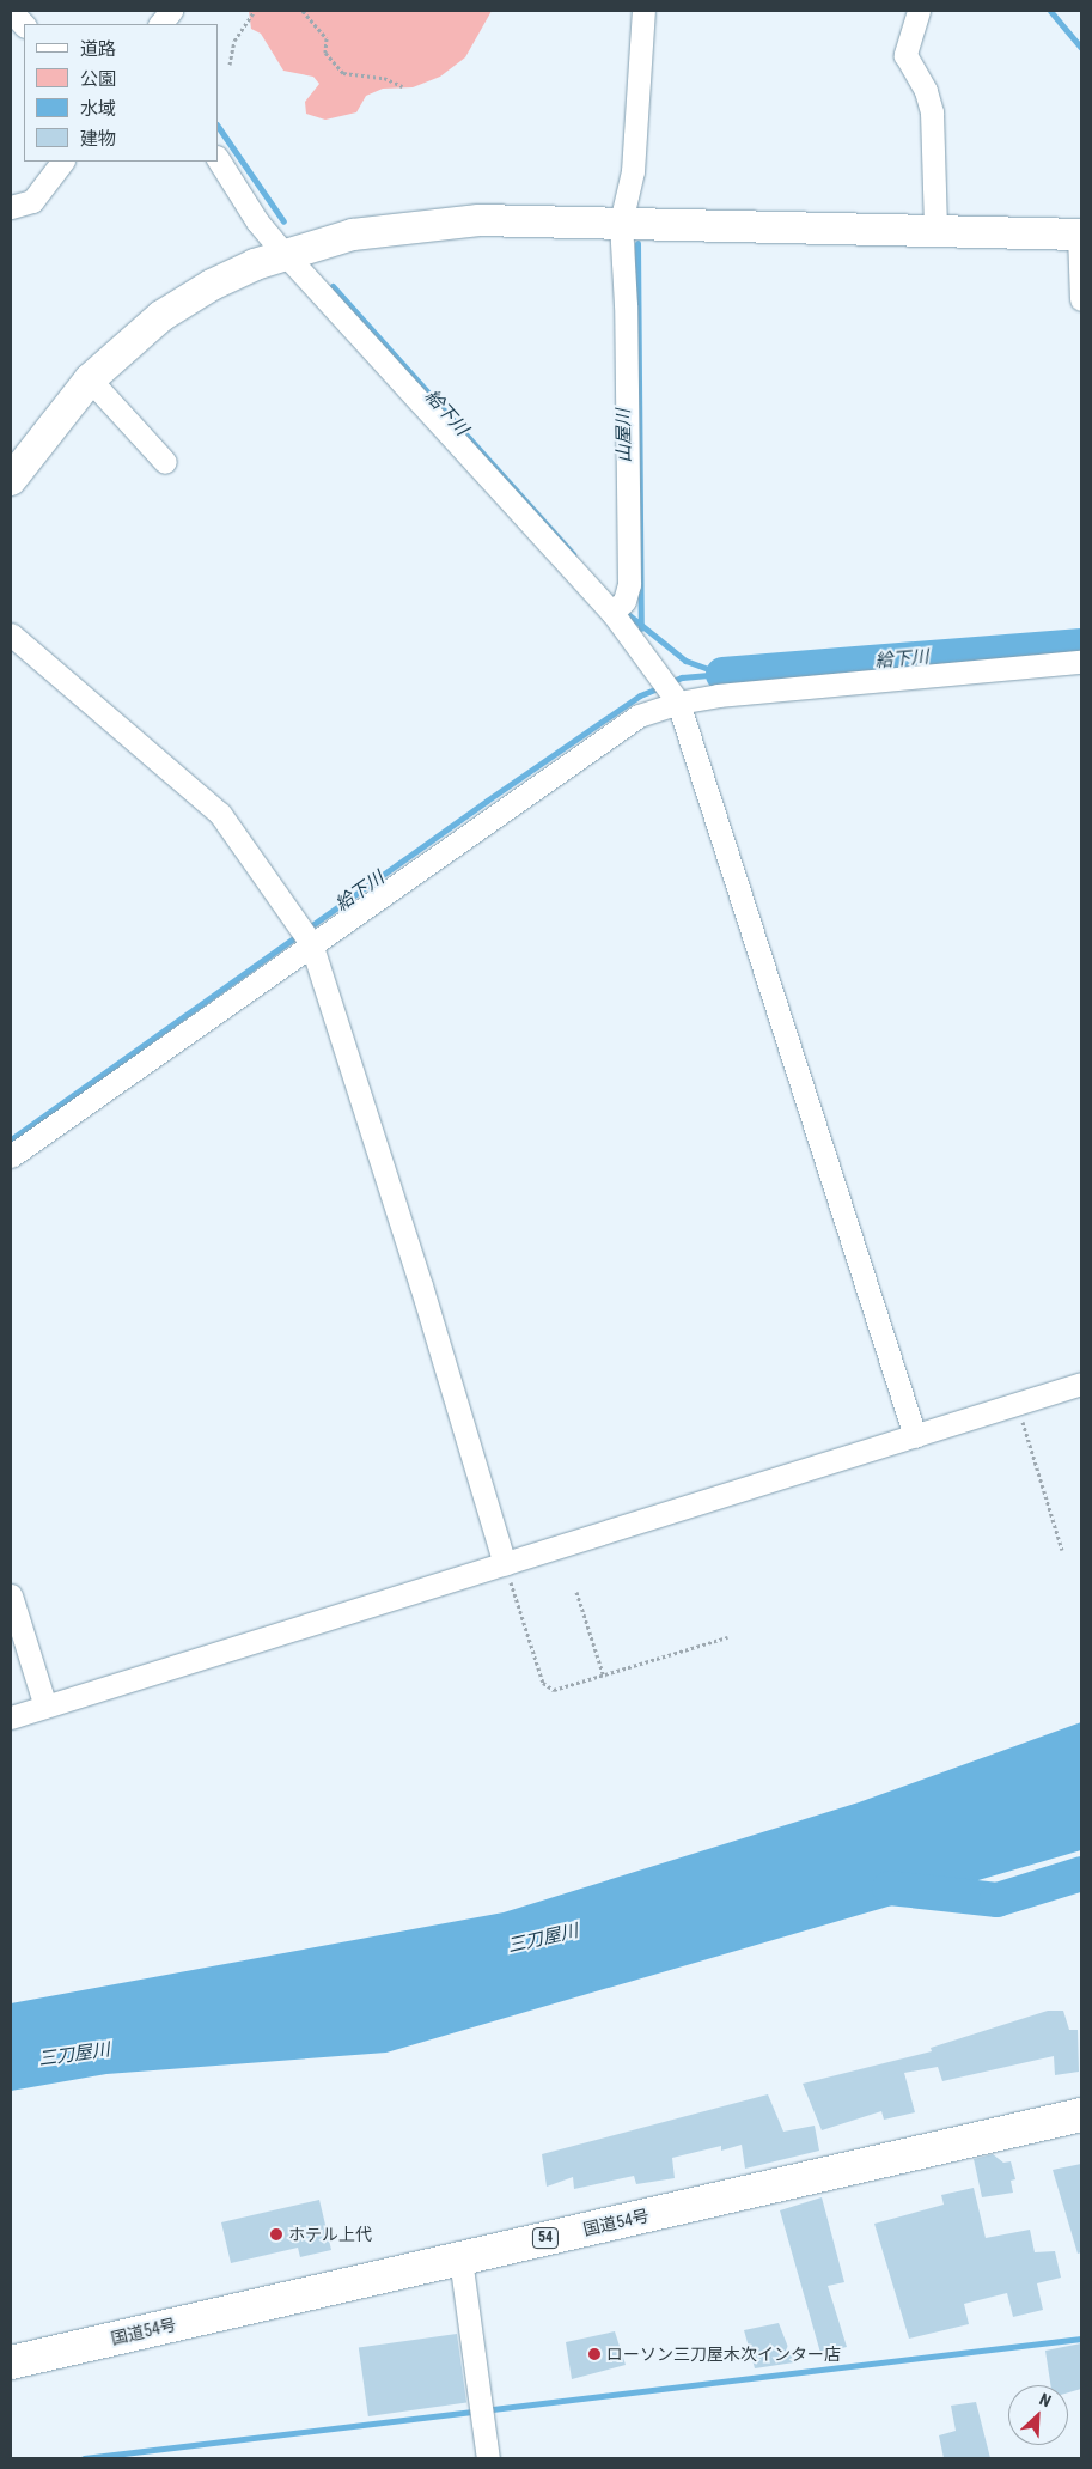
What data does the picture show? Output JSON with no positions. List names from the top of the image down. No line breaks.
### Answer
{"streets":{"highway":["国道54号","54"]},"water":["給下川","山屋川","三刀屋川"],"places":["ホテル上代","ローソン三刀屋木次インター店"],"legend":["道路","公園","水域","建物"],"north":"top right"}
